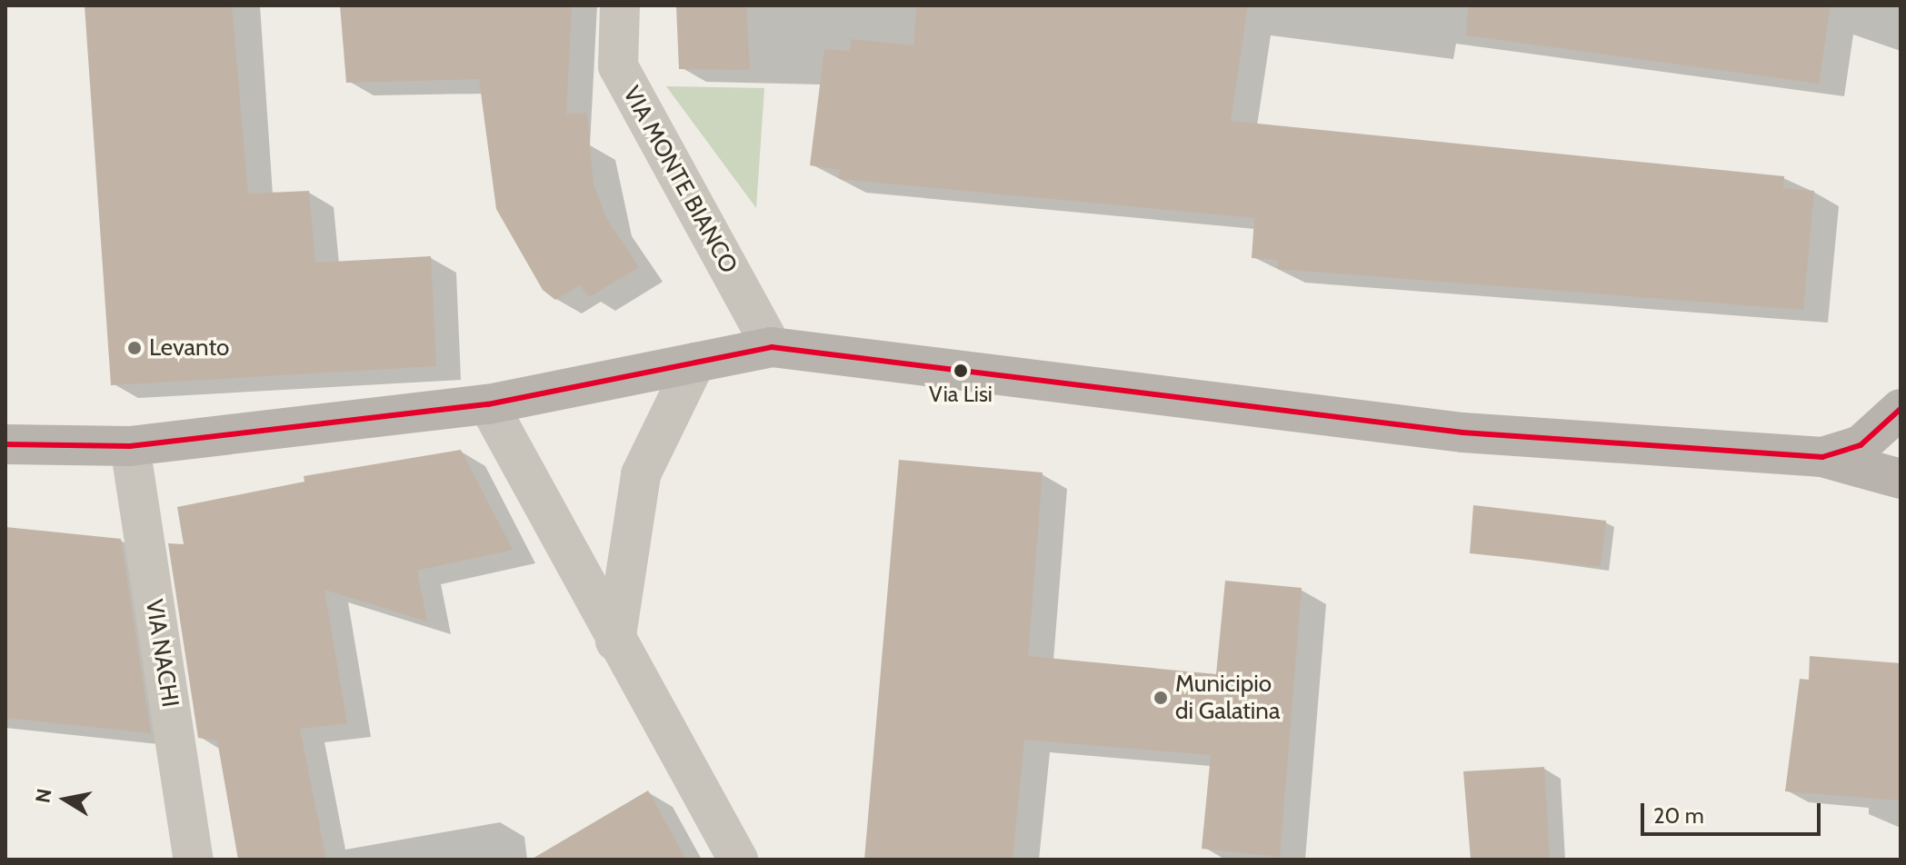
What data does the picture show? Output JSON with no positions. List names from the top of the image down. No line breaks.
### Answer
{"streets":{"street":["VIA MONTE BIANCO","VIA NACHI"]},"places":["Levanto","Via Lisi","Municipio di Galatina"],"scale_bar":"20 m","north":"left"}
